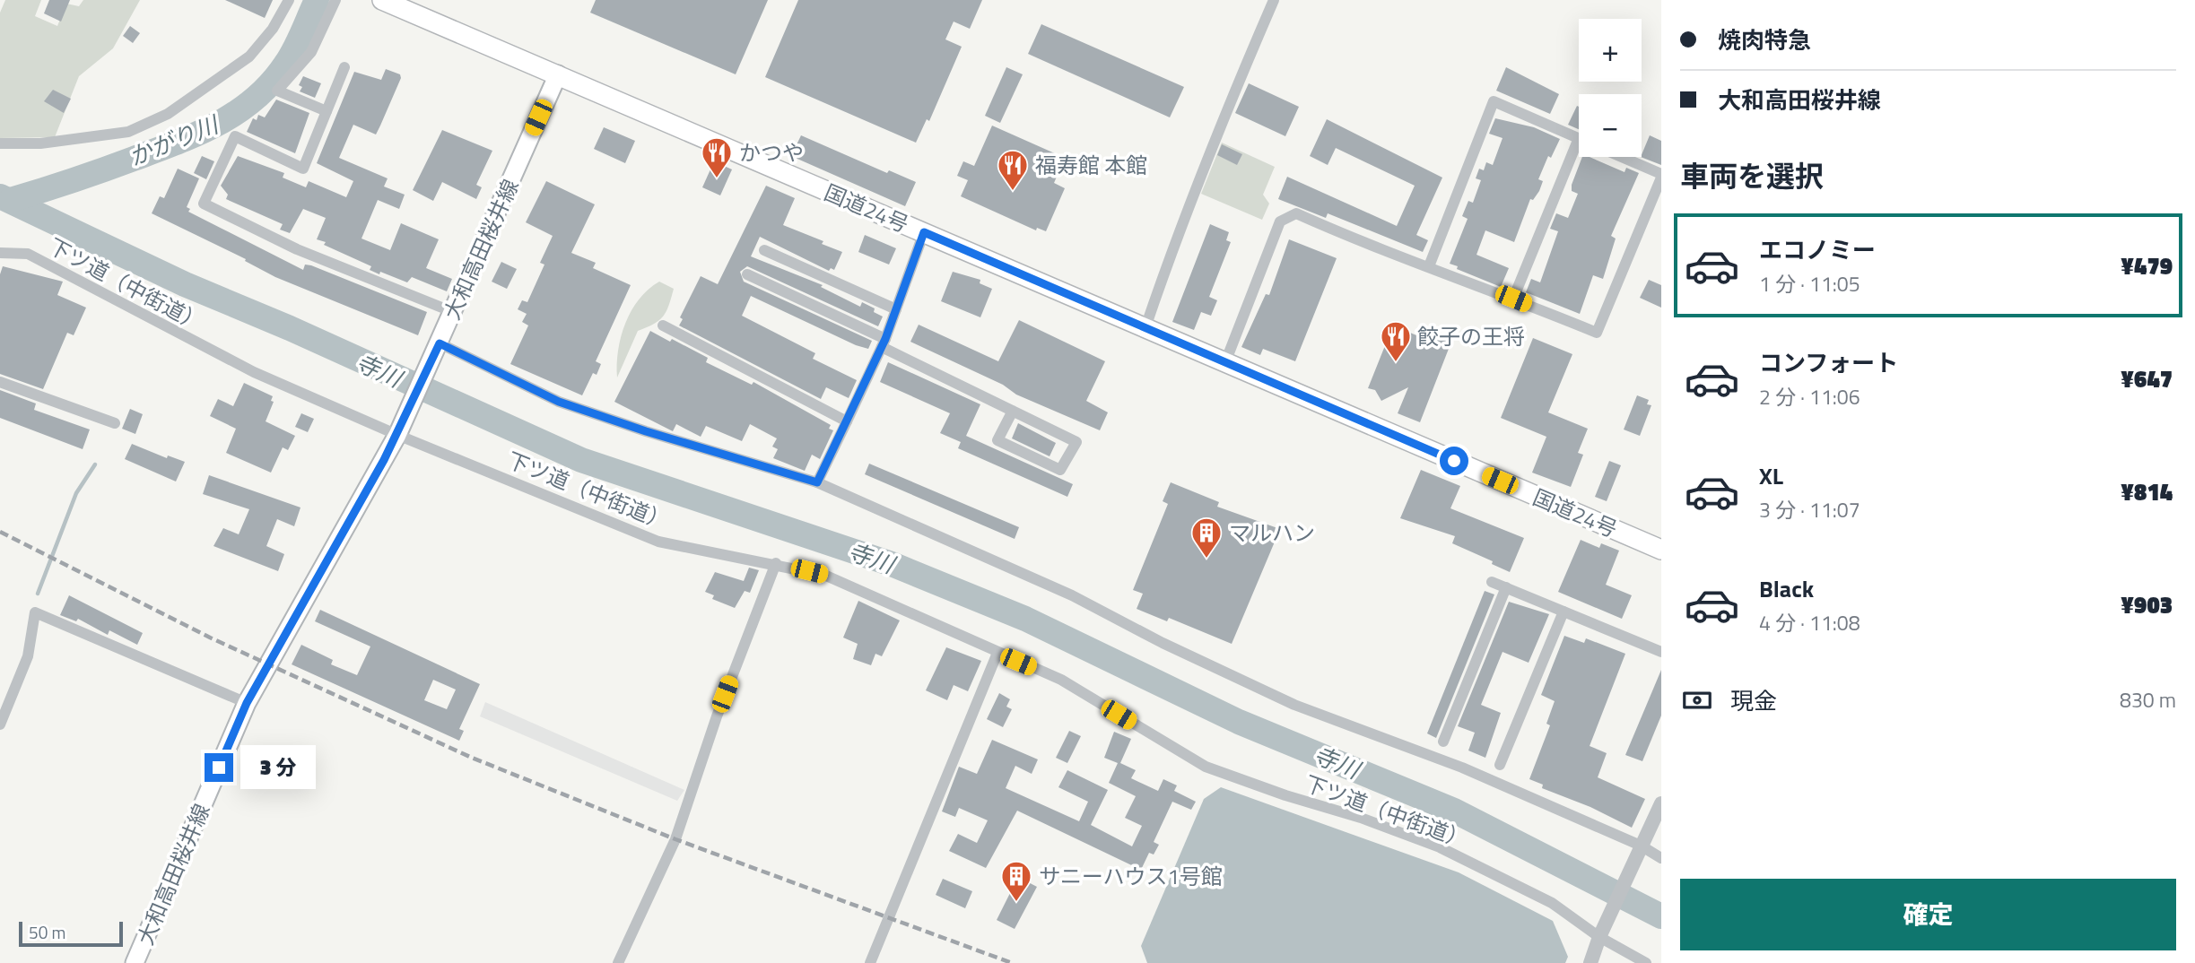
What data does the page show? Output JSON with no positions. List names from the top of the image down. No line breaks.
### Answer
{"streets":{"highway":["国道24号"],"main road":["大和高田桜井線"],"street":["下ツ道（中街道）"]},"crossings":[["国道24号","大和高田桜井線"],["大和高田桜井線","下ツ道（中街道）"]],"water":["かがり川","寺川"],"places":{"restaurant":["かつや","福寿館 本館","餃子の王将"],"building":["マルハン","サニーハウス1号館"]},"scale_bar":"50 m","page":{"banner":["焼肉特急","大和高田桜井線"],"map_buttons":["+","−"],"heading":"車両を選択","list":[{"name":"エコノミー","note":"1 分 · 11:05","value":"¥479"},{"name":"コンフォート","note":"2 分 · 11:06","value":"¥647"},{"name":"XL","note":"3 分 · 11:07","value":"¥814"},{"name":"Black","note":"4 分 · 11:08","value":"¥903"}],"pay":["現金","830 m"],"bubble":"3 分","buttons":"確定","scale":"50 m"}}
